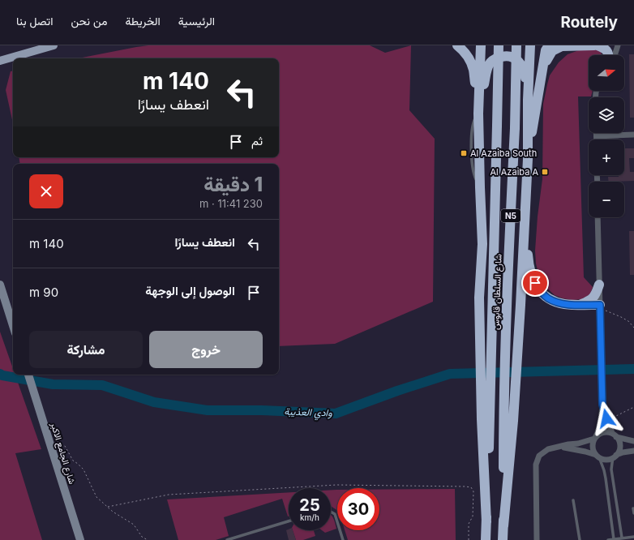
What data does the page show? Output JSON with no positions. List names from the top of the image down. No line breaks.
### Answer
{"streets":{"highway":["N5","شارع السلطان قابوس"],"street":["شارع الجامع الاكبر"]},"water":["وادي العذيبة"],"places":{"transit":["Al Azaiba South","Al Azaiba A"]},"north":"right","page":{"header":"Routely","nav":["الرئيسية","الخريطة","من نحن","اتصل بنا"],"map_buttons":["+","−"],"turn":["140 m","انعطف يسارًا"],"then":"ثم","heading":["1 دقيقة","230 m · 11:41"],"list":[{"name":"انعطف يسارًا","value":"140 m"},{"name":"الوصول إلى الوجهة","value":"90 m"}],"buttons":["خروج","مشاركة"],"speed":"25 km/h","limit":"30"}}
